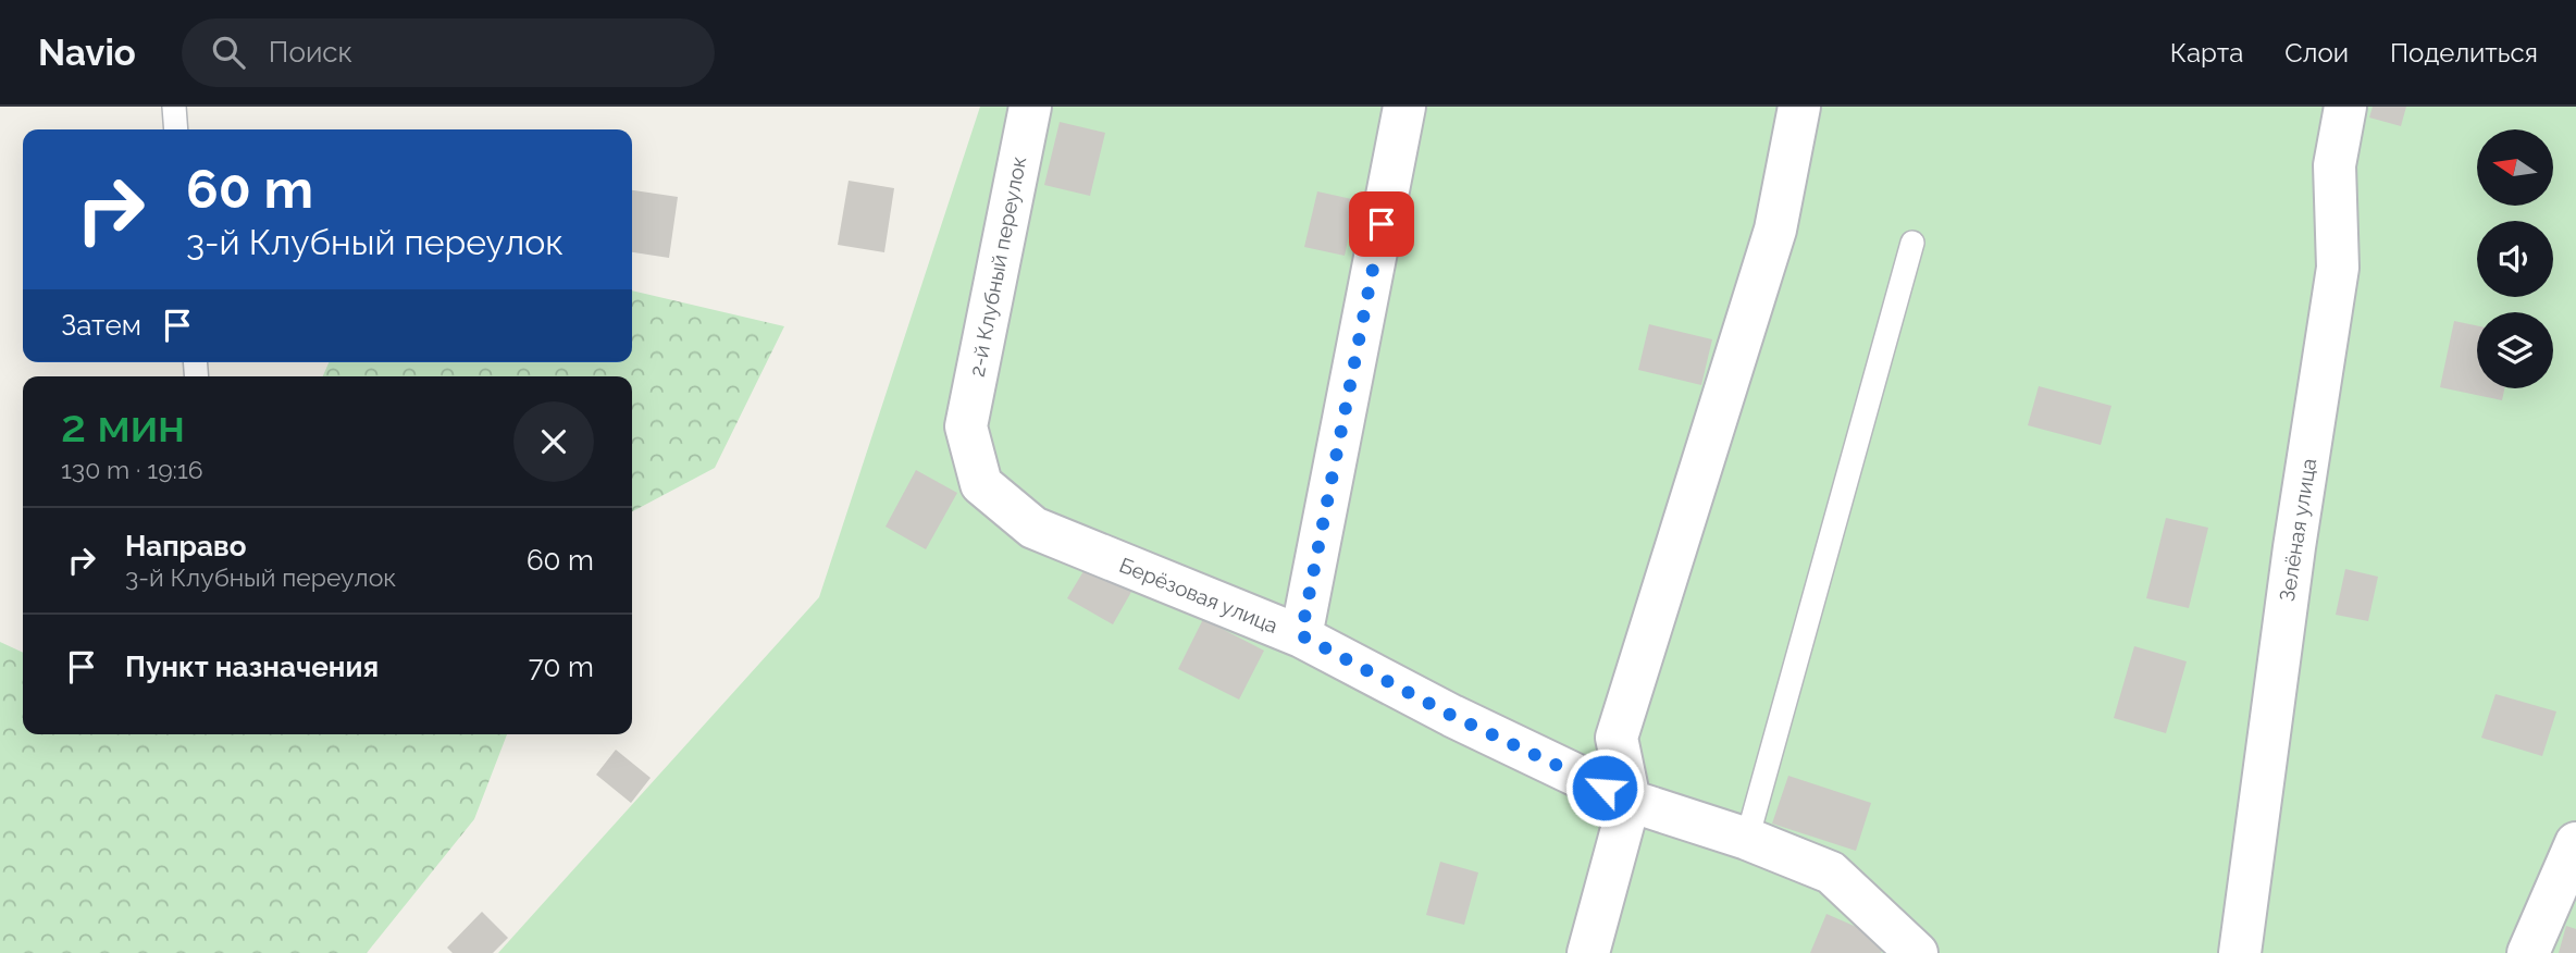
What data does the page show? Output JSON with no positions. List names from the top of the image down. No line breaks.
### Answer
{"streets":{"street":["2-й Клубный переулок","Зелёная улица","Берёзовая улица"]},"crossings":[["2-й Клубный переулок","Берёзовая улица"]],"north":"left","page":{"header":"Navio","search":"Поиск","nav":["Карта","Слои","Поделиться"],"turn":["60 m","3-й Клубный переулок"],"then":"Затем","heading":["2 мин","130 m · 19:16"],"list":[{"name":"Направо","note":"3-й Клубный переулок","value":"60 m"},{"name":"Пункт назначения","value":"70 m"}]}}
